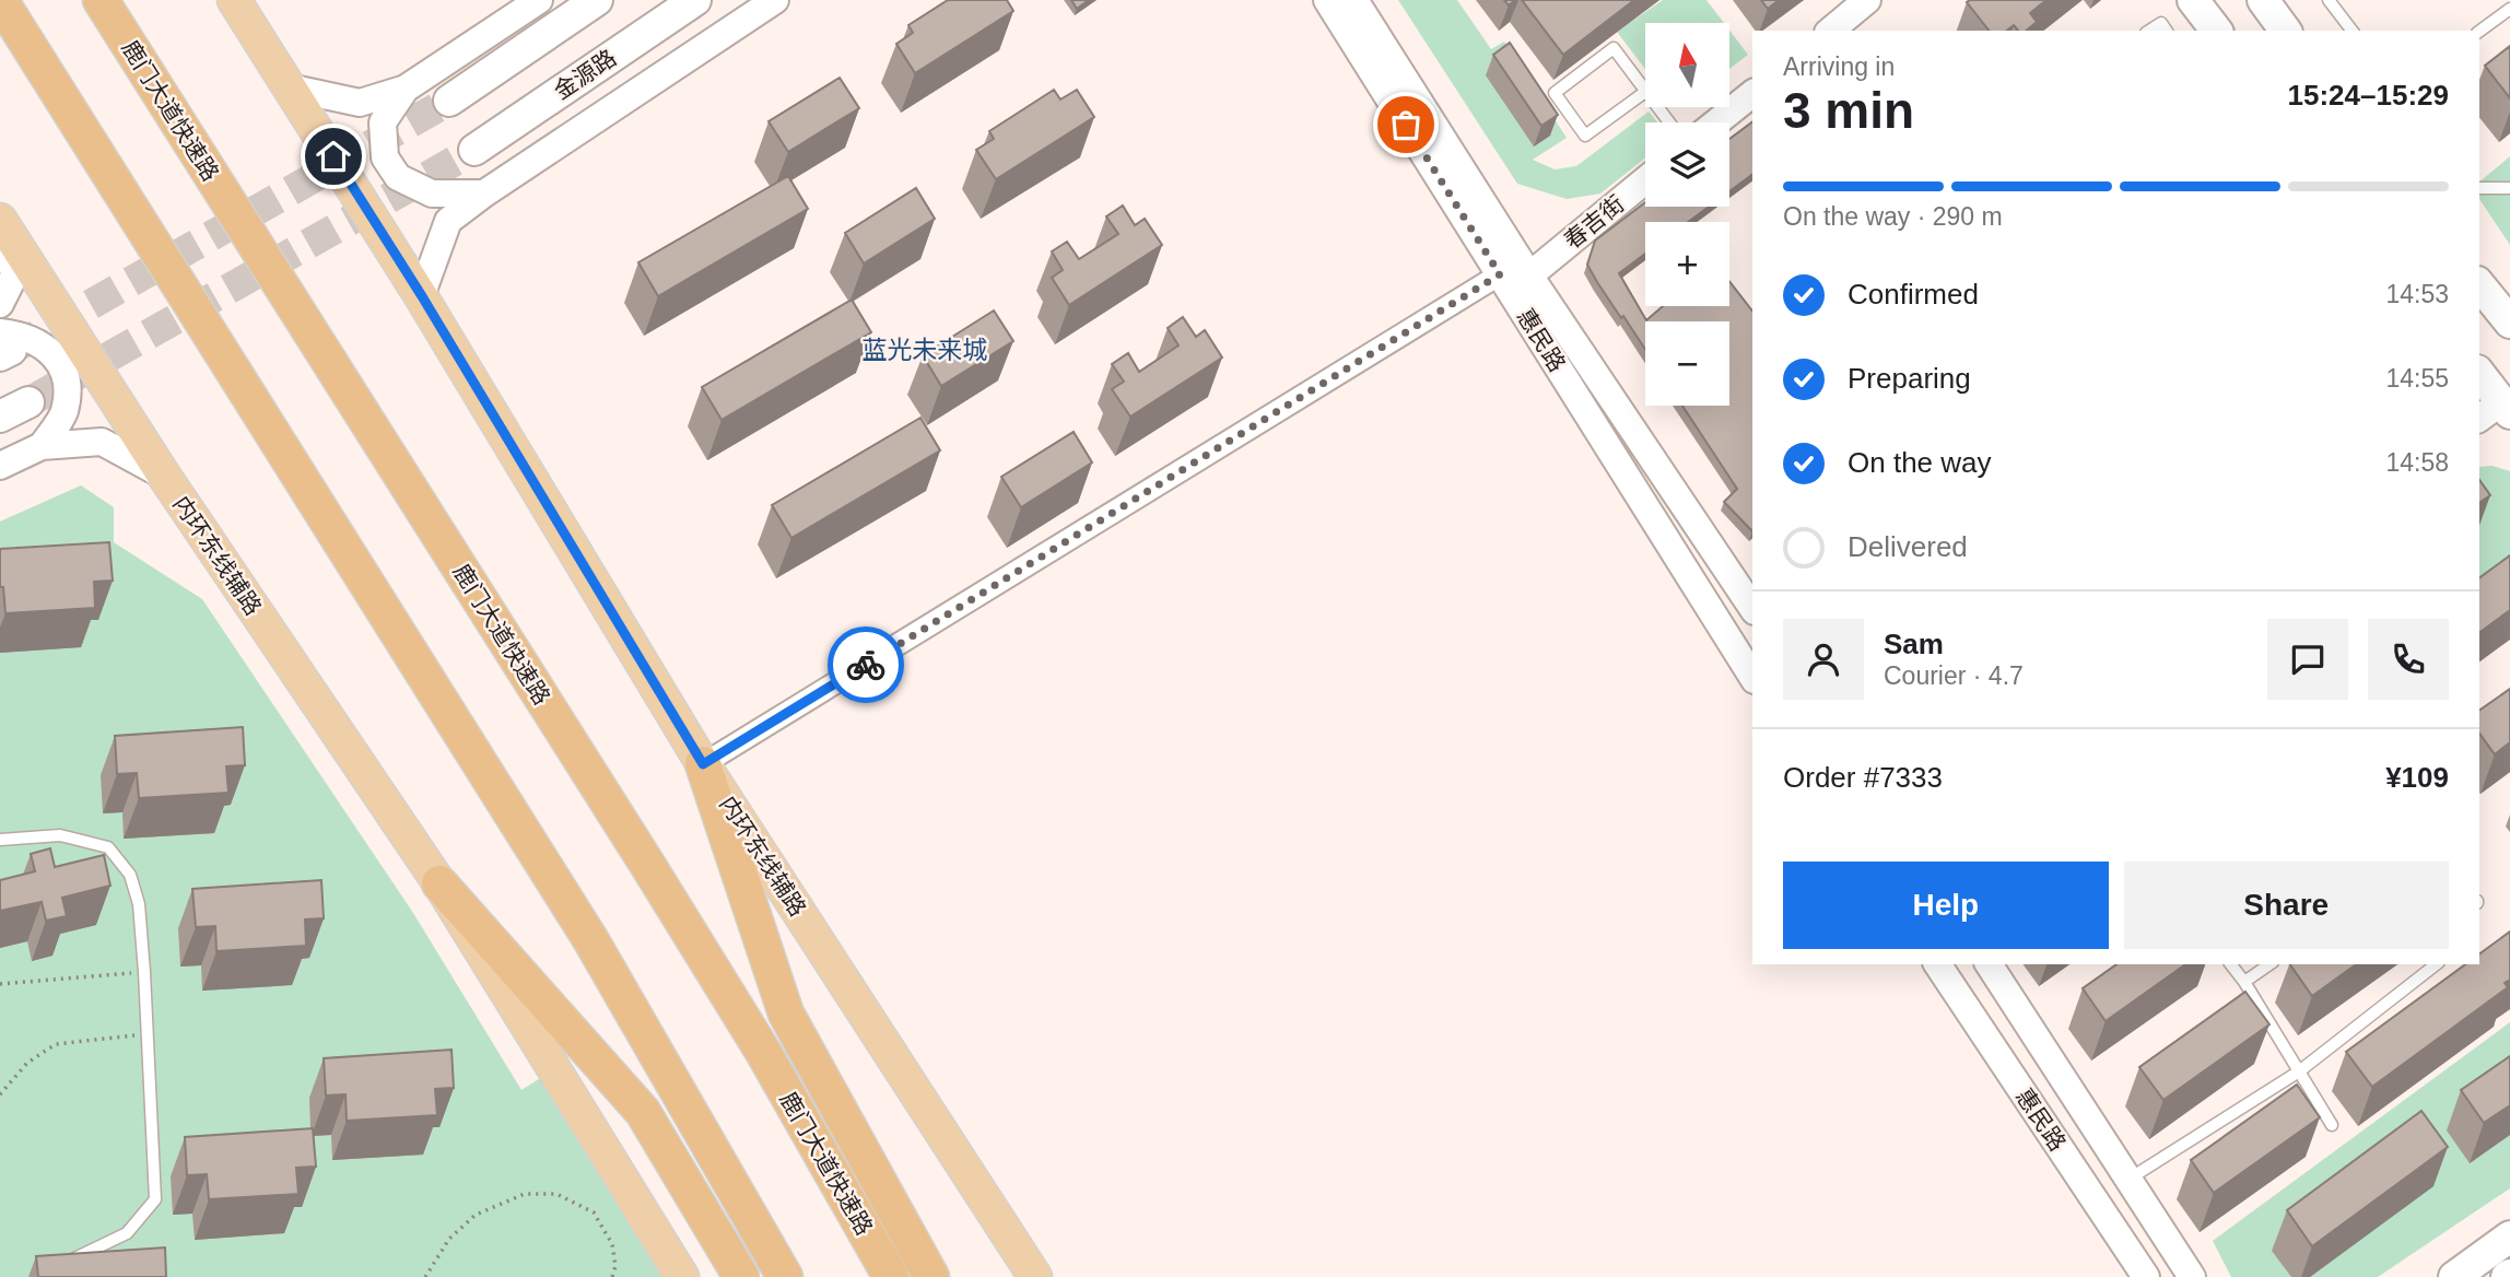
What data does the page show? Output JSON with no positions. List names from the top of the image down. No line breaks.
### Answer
{"streets":{"highway":["鹿门大道快速路"],"main road":["金源路","内环东线辅路"],"street":["春吉街","惠民路"]},"crossings":[["春吉街","惠民路"]],"districts":["蓝光未来城"],"north":"top","page":{"map_buttons":["+","−"],"heading":["3 min","Arriving in","15:24–15:29"],"panel":["Sam","Courier · 4.7","Order #7333","¥109"],"bar":"On the way · 290 m","list":[["Confirmed","14:53"],["Preparing","14:55"],["On the way","14:58"],"Delivered"],"buttons":["Help","Share"]}}
